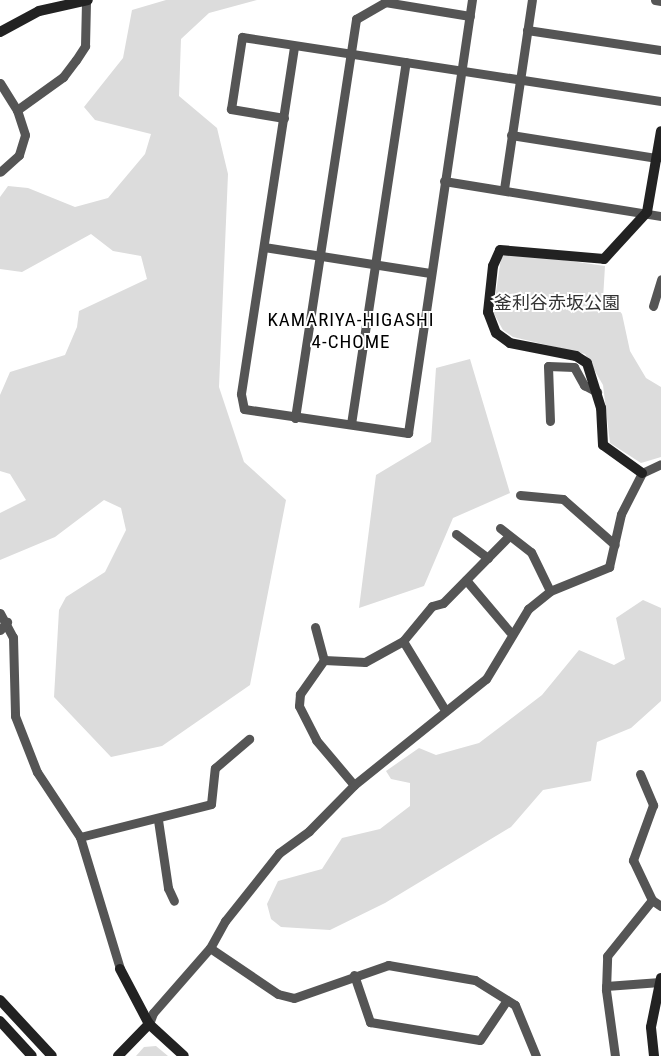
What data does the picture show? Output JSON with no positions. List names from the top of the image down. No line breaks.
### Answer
{"districts":["KAMARIYA-HIGASHI 4-CHOME"],"parks":["釜利谷赤坂公園"]}
